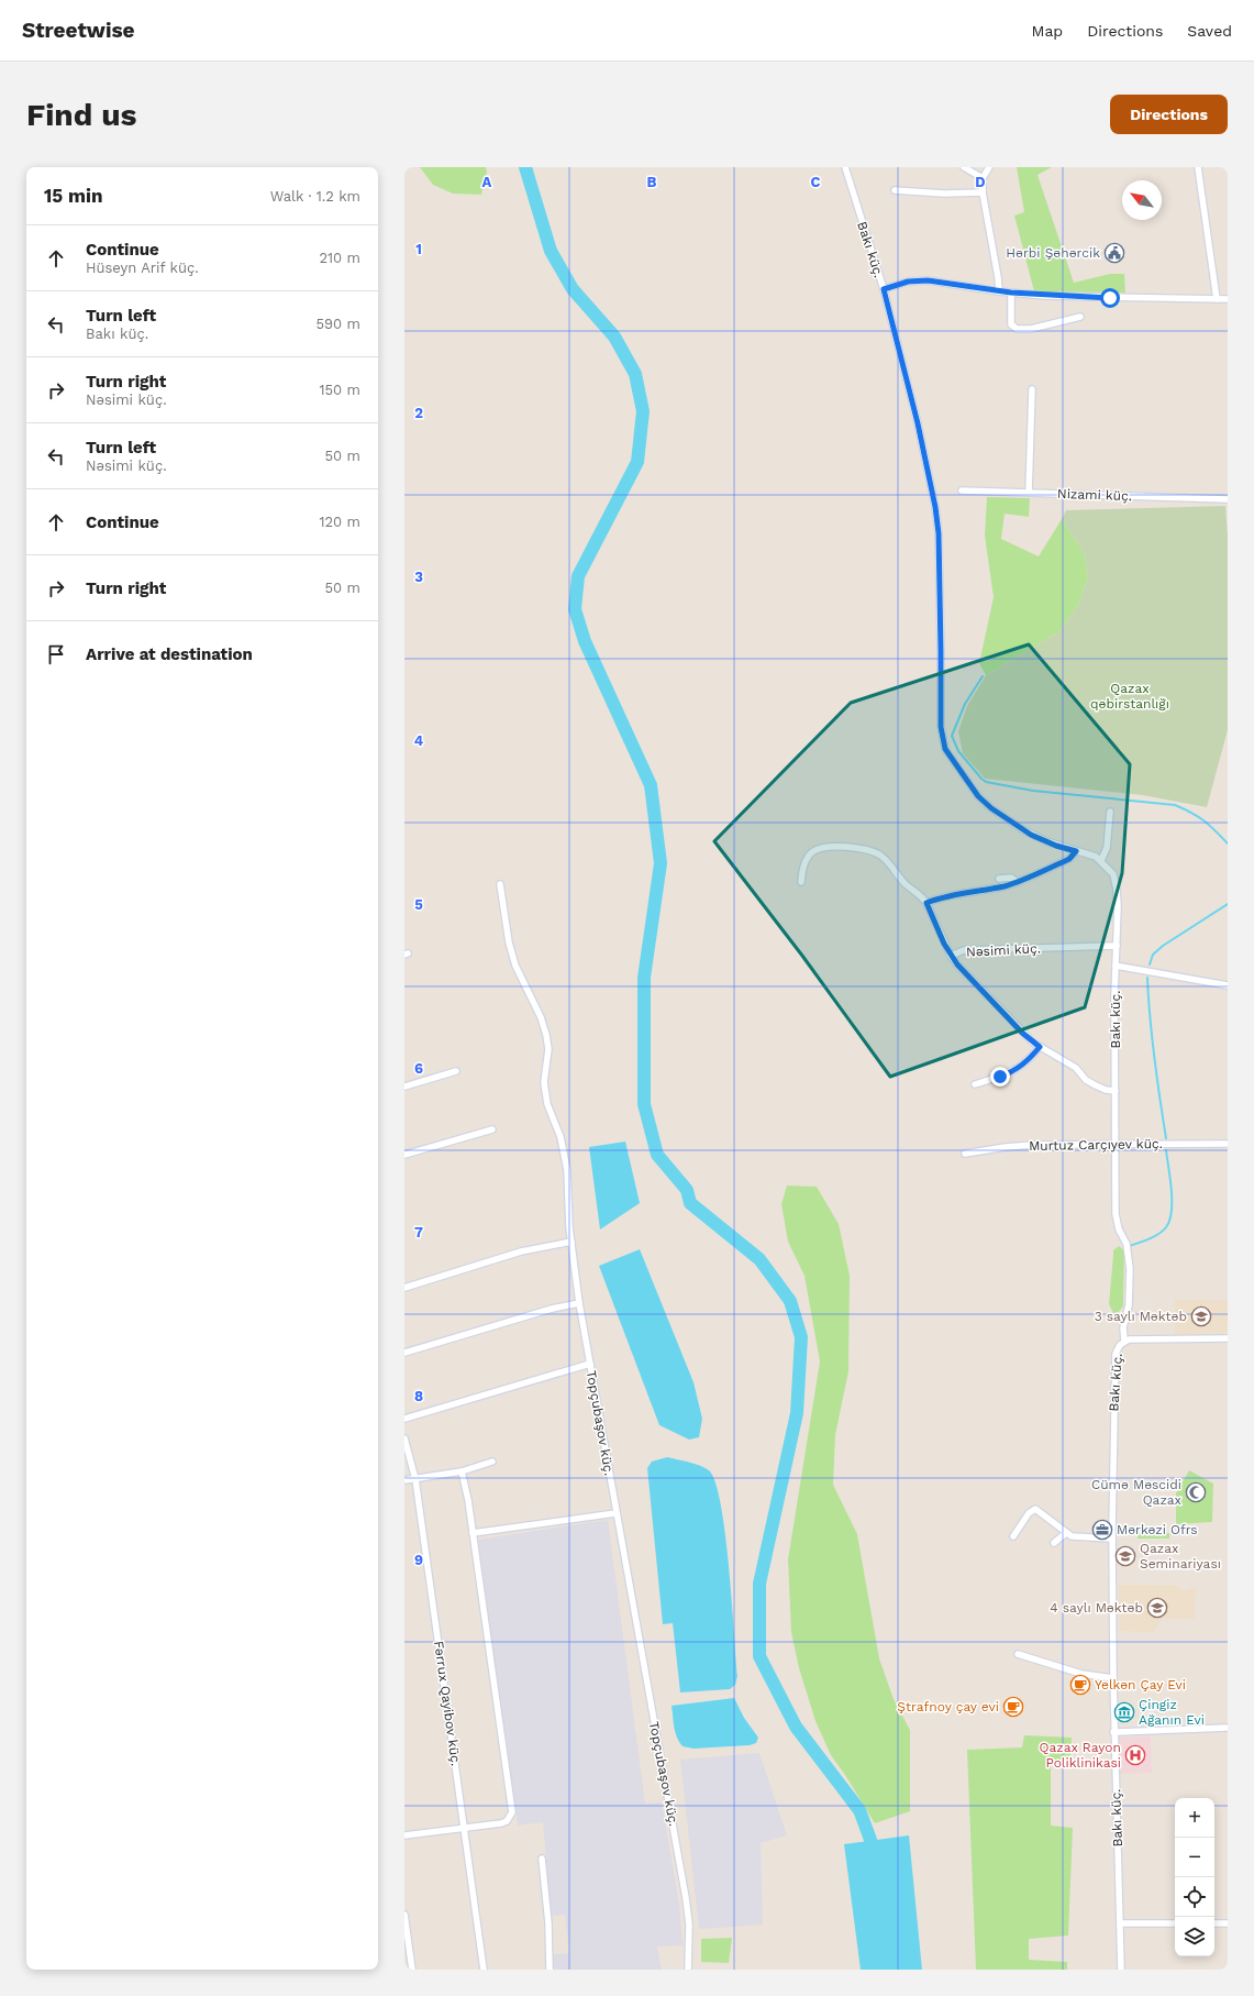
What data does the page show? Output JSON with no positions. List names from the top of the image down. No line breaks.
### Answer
{"streets":{"street":["Bakı küç.","Nizami küç.","Nəsimi küç.","Murtuz Carçıyev küç.","Topçubaşov küç.","Fərrux Qayibov küç."]},"crossings":[["Bakı küç.","Nəsimi küç."],["Bakı küç.","Murtuz Carçıyev küç."]],"parks":["Qazax qəbirstanlığı"],"places":{"public building":["Hərbi Şəhərcik"],"school or university":["3 saylı Məktəb","Qazax Seminariyası","4 saylı Məktəb"],"mosque":["Cümə Məscidi Qazax"],"office":["Mərkəzi Ofrs"],"cafe":["Yelkən Çay Evi","Ştrafnoy çay evi"],"museum":["Çingiz Ağanın Evi"],"hospital":["Qazax Rayon Poliklinikasi"]},"north":"top left","page":{"header":"Streetwise","nav":["Map","Directions","Saved"],"buttons":"Directions","title":"Find us","heading":["15 min","Walk · 1.2 km"],"list":[["Continue","Hüseyn Arif küç.","210 m"],["Turn left","Bakı küç.","590 m"],["Turn right","Nəsimi küç.","150 m"],["Turn left","Nəsimi küç.","50 m"],["Continue","120 m"],["Turn right","50 m"],"Arrive at destination"],"map_buttons":["+","−"]},"grid":{"columns":["A","B","C","D"],"rows":["1","2","3","4","5","6","7","8","9"]}}
